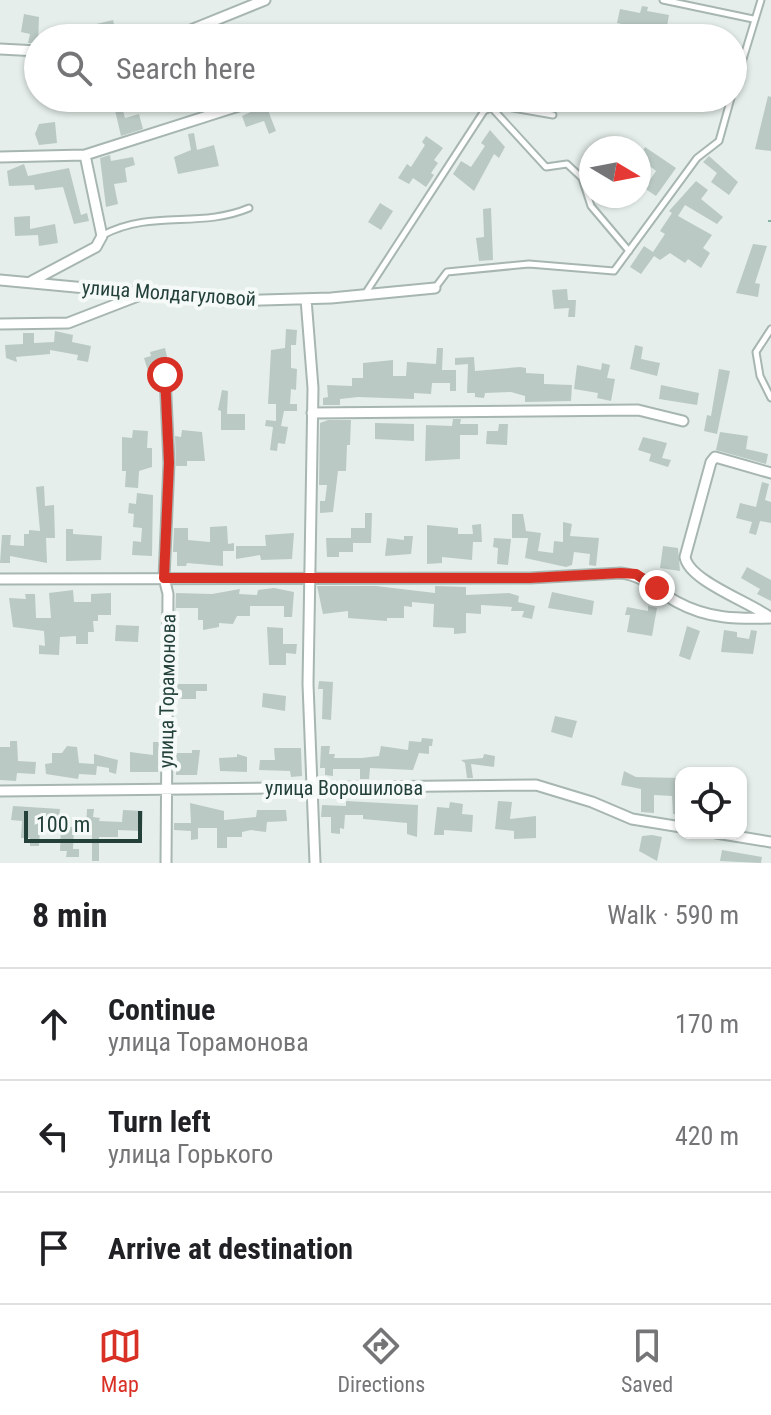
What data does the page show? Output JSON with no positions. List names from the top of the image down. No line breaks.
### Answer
{"streets":{"street":["улица Молдагуловой","улица Торамонова","улица Ворошилова"]},"crossings":[["улица Торамонова","улица Ворошилова"]],"scale_bar":"100 m","north":"right","page":{"search":"Search here","scale":"100 m","heading":["8 min","Walk · 590 m"],"list":[["Continue","улица Торамонова","170 m"],["Turn left","улица Горького","420 m"],"Arrive at destination"],"nav":["Map","Directions","Saved"]}}
